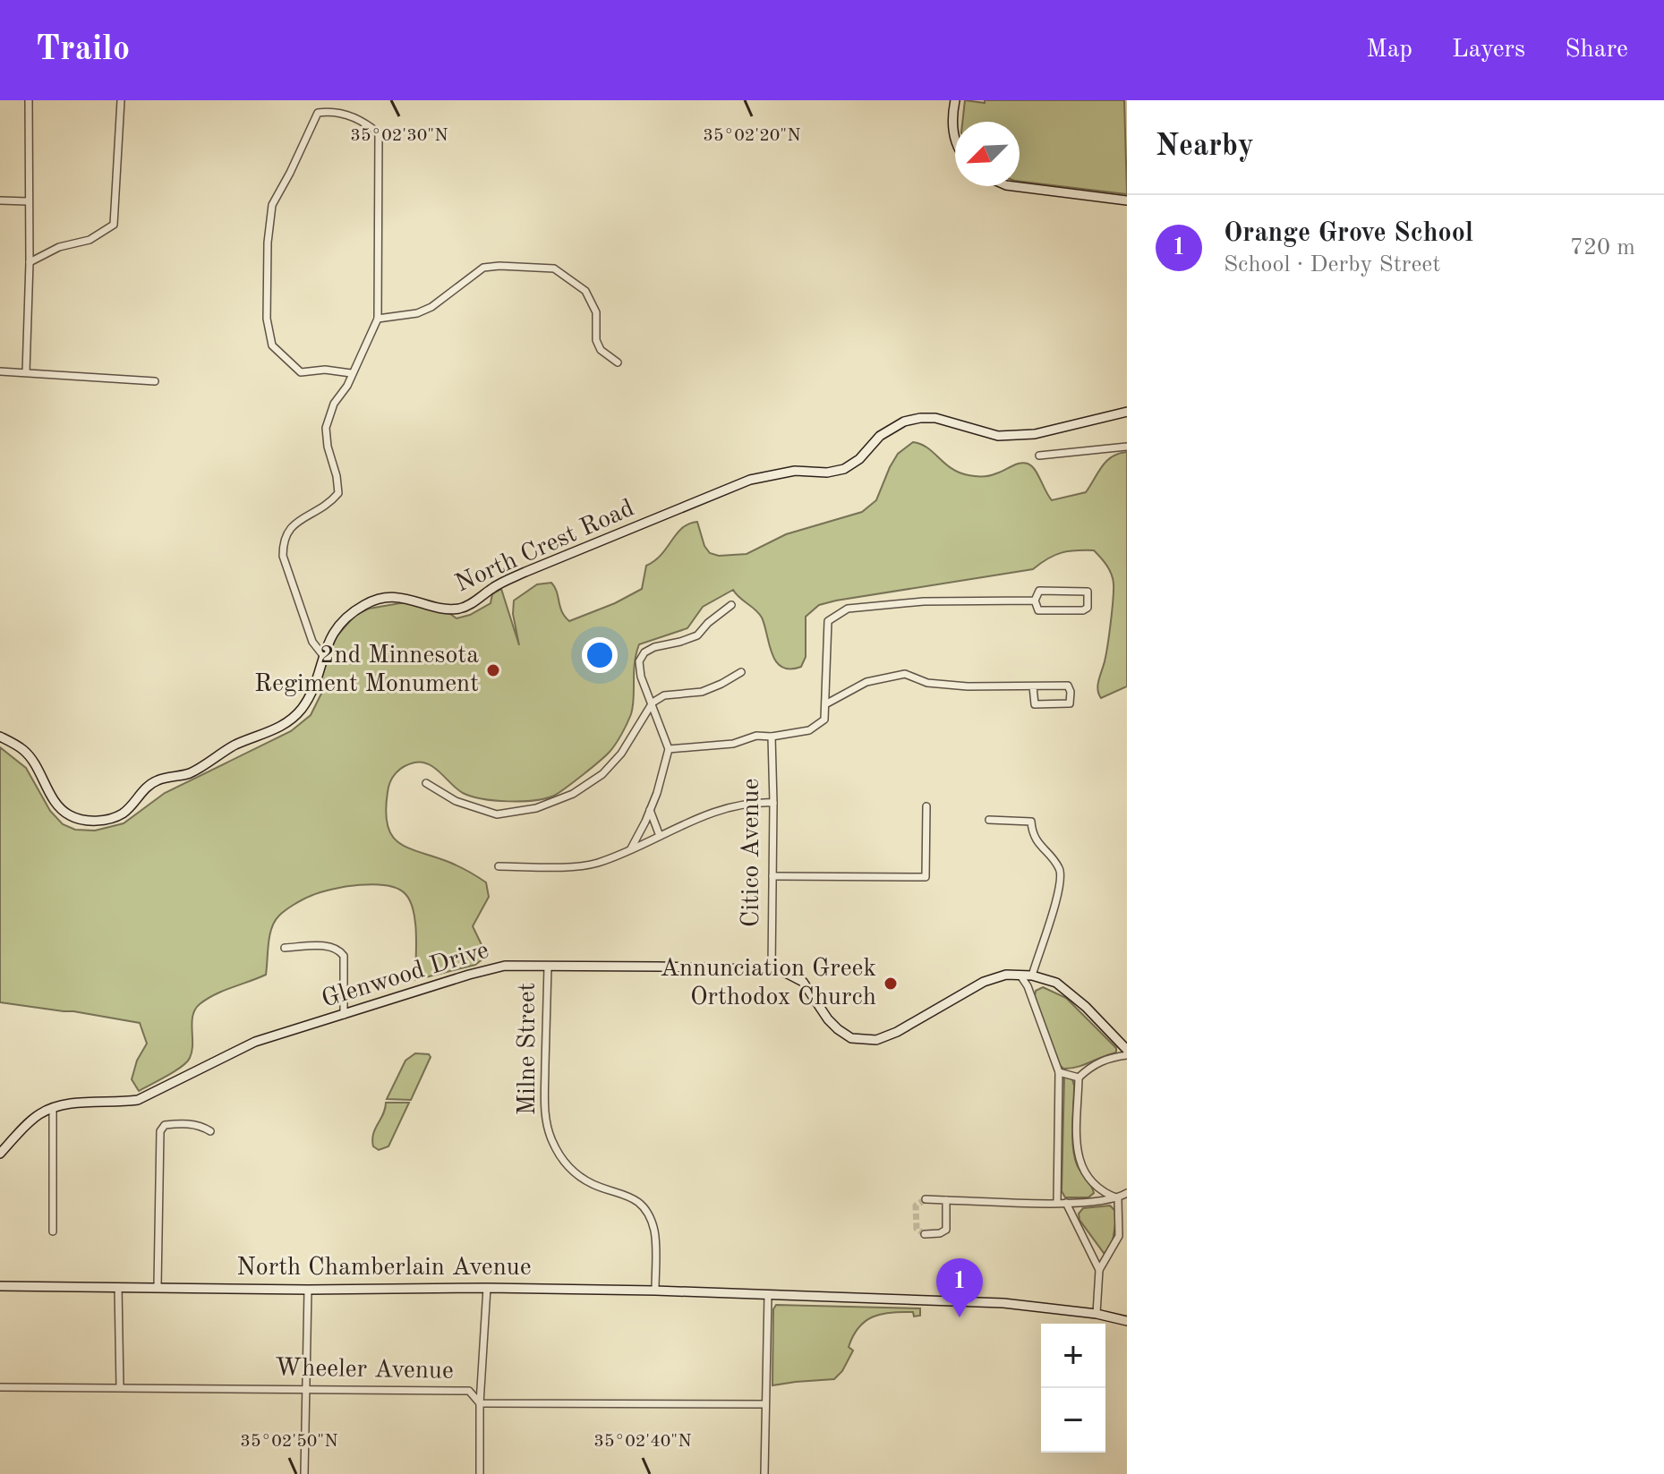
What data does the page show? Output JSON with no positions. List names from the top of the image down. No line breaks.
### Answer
{"streets":{"street":["North Crest Road","Citico Avenue","Glenwood Drive","Milne Street","North Chamberlain Avenue","Wheeler Avenue"]},"crossings":[["Citico Avenue","Glenwood Drive"],["Glenwood Drive","Milne Street"],["Milne Street","North Chamberlain Avenue"]],"places":["2nd Minnesota Regiment Monument","Annunciation Greek Orthodox Church"],"north":"bottom left","page":{"header":"Trailo","nav":["Map","Layers","Share"],"heading":"Nearby","list":[{"mark":"1","name":"Orange Grove School","note":"School · Derby Street","value":"720 m"}],"pins":"1","map_buttons":["+","−"]},"coordinates":["35°02'30\"N","35°02'20\"N","35°02'50\"N","35°02'40\"N"]}
